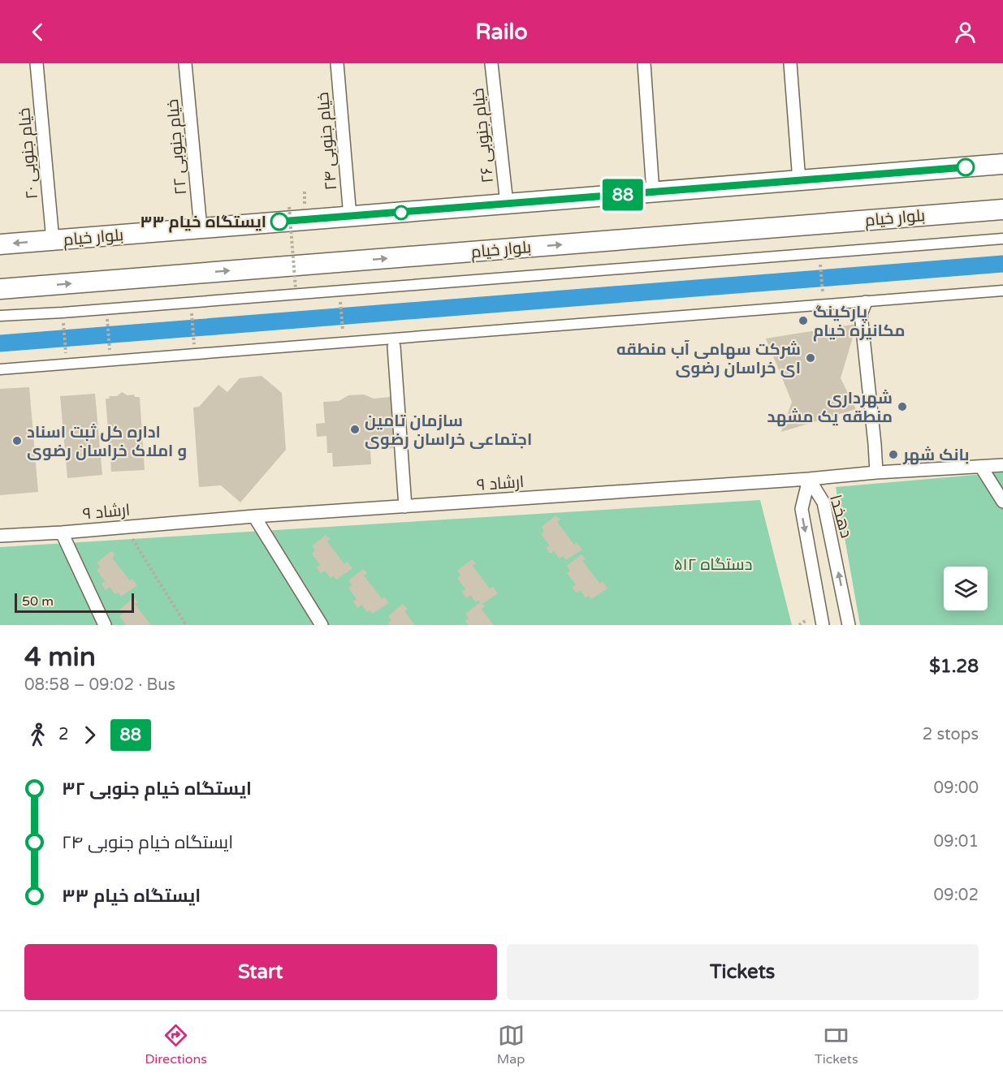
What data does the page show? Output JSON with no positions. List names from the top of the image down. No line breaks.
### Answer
{"streets":{"main road":["بلوار خیام"],"street":["خیام جنوبی ۲۶","خیام جنوبی ۲۴","خیام جنوبی ۲۲","خیام جنوبی ۲۰","ارشاد ۹","دهخدا"]},"crossings":[["خیام جنوبی ۲۶","بلوار خیام"],["خیام جنوبی ۲۴","بلوار خیام"],["خیام جنوبی ۲۲","بلوار خیام"],["خیام جنوبی ۲۰","بلوار خیام"],["ارشاد ۹","دهخدا"]],"parks":["۵۱۲ دستگاه"],"places":["ایستگاه خیام ۳۳","پارکینگ مکانیزه خیام","شرکت سهامی آب منطقه ای خراسان رضوی","شهرداری منطقه یک مشهد","سازمان تامین اجتماعی خراسان رضوی","اداره کل ثبت اسناد و املاک خراسان رضوی","بانک شهر"],"lines":["bus line 88"],"scale_bar":"50 m","page":{"header":"Railo","on_map":"88","scale":"50 m","heading":["4 min","08:58 – 09:02 · Bus","$1.28"],"legs":["2","88","2 stops"],"list":[{"name":"ایستگاه خیام جنوبی ۳۲","value":"09:00"},{"name":"ایستگاه خیام جنوبی ۲۴","value":"09:01"},{"name":"ایستگاه خیام ۳۳","value":"09:02"}],"buttons":["Start","Tickets"],"tabs":["Directions","Map","Tickets"]}}
